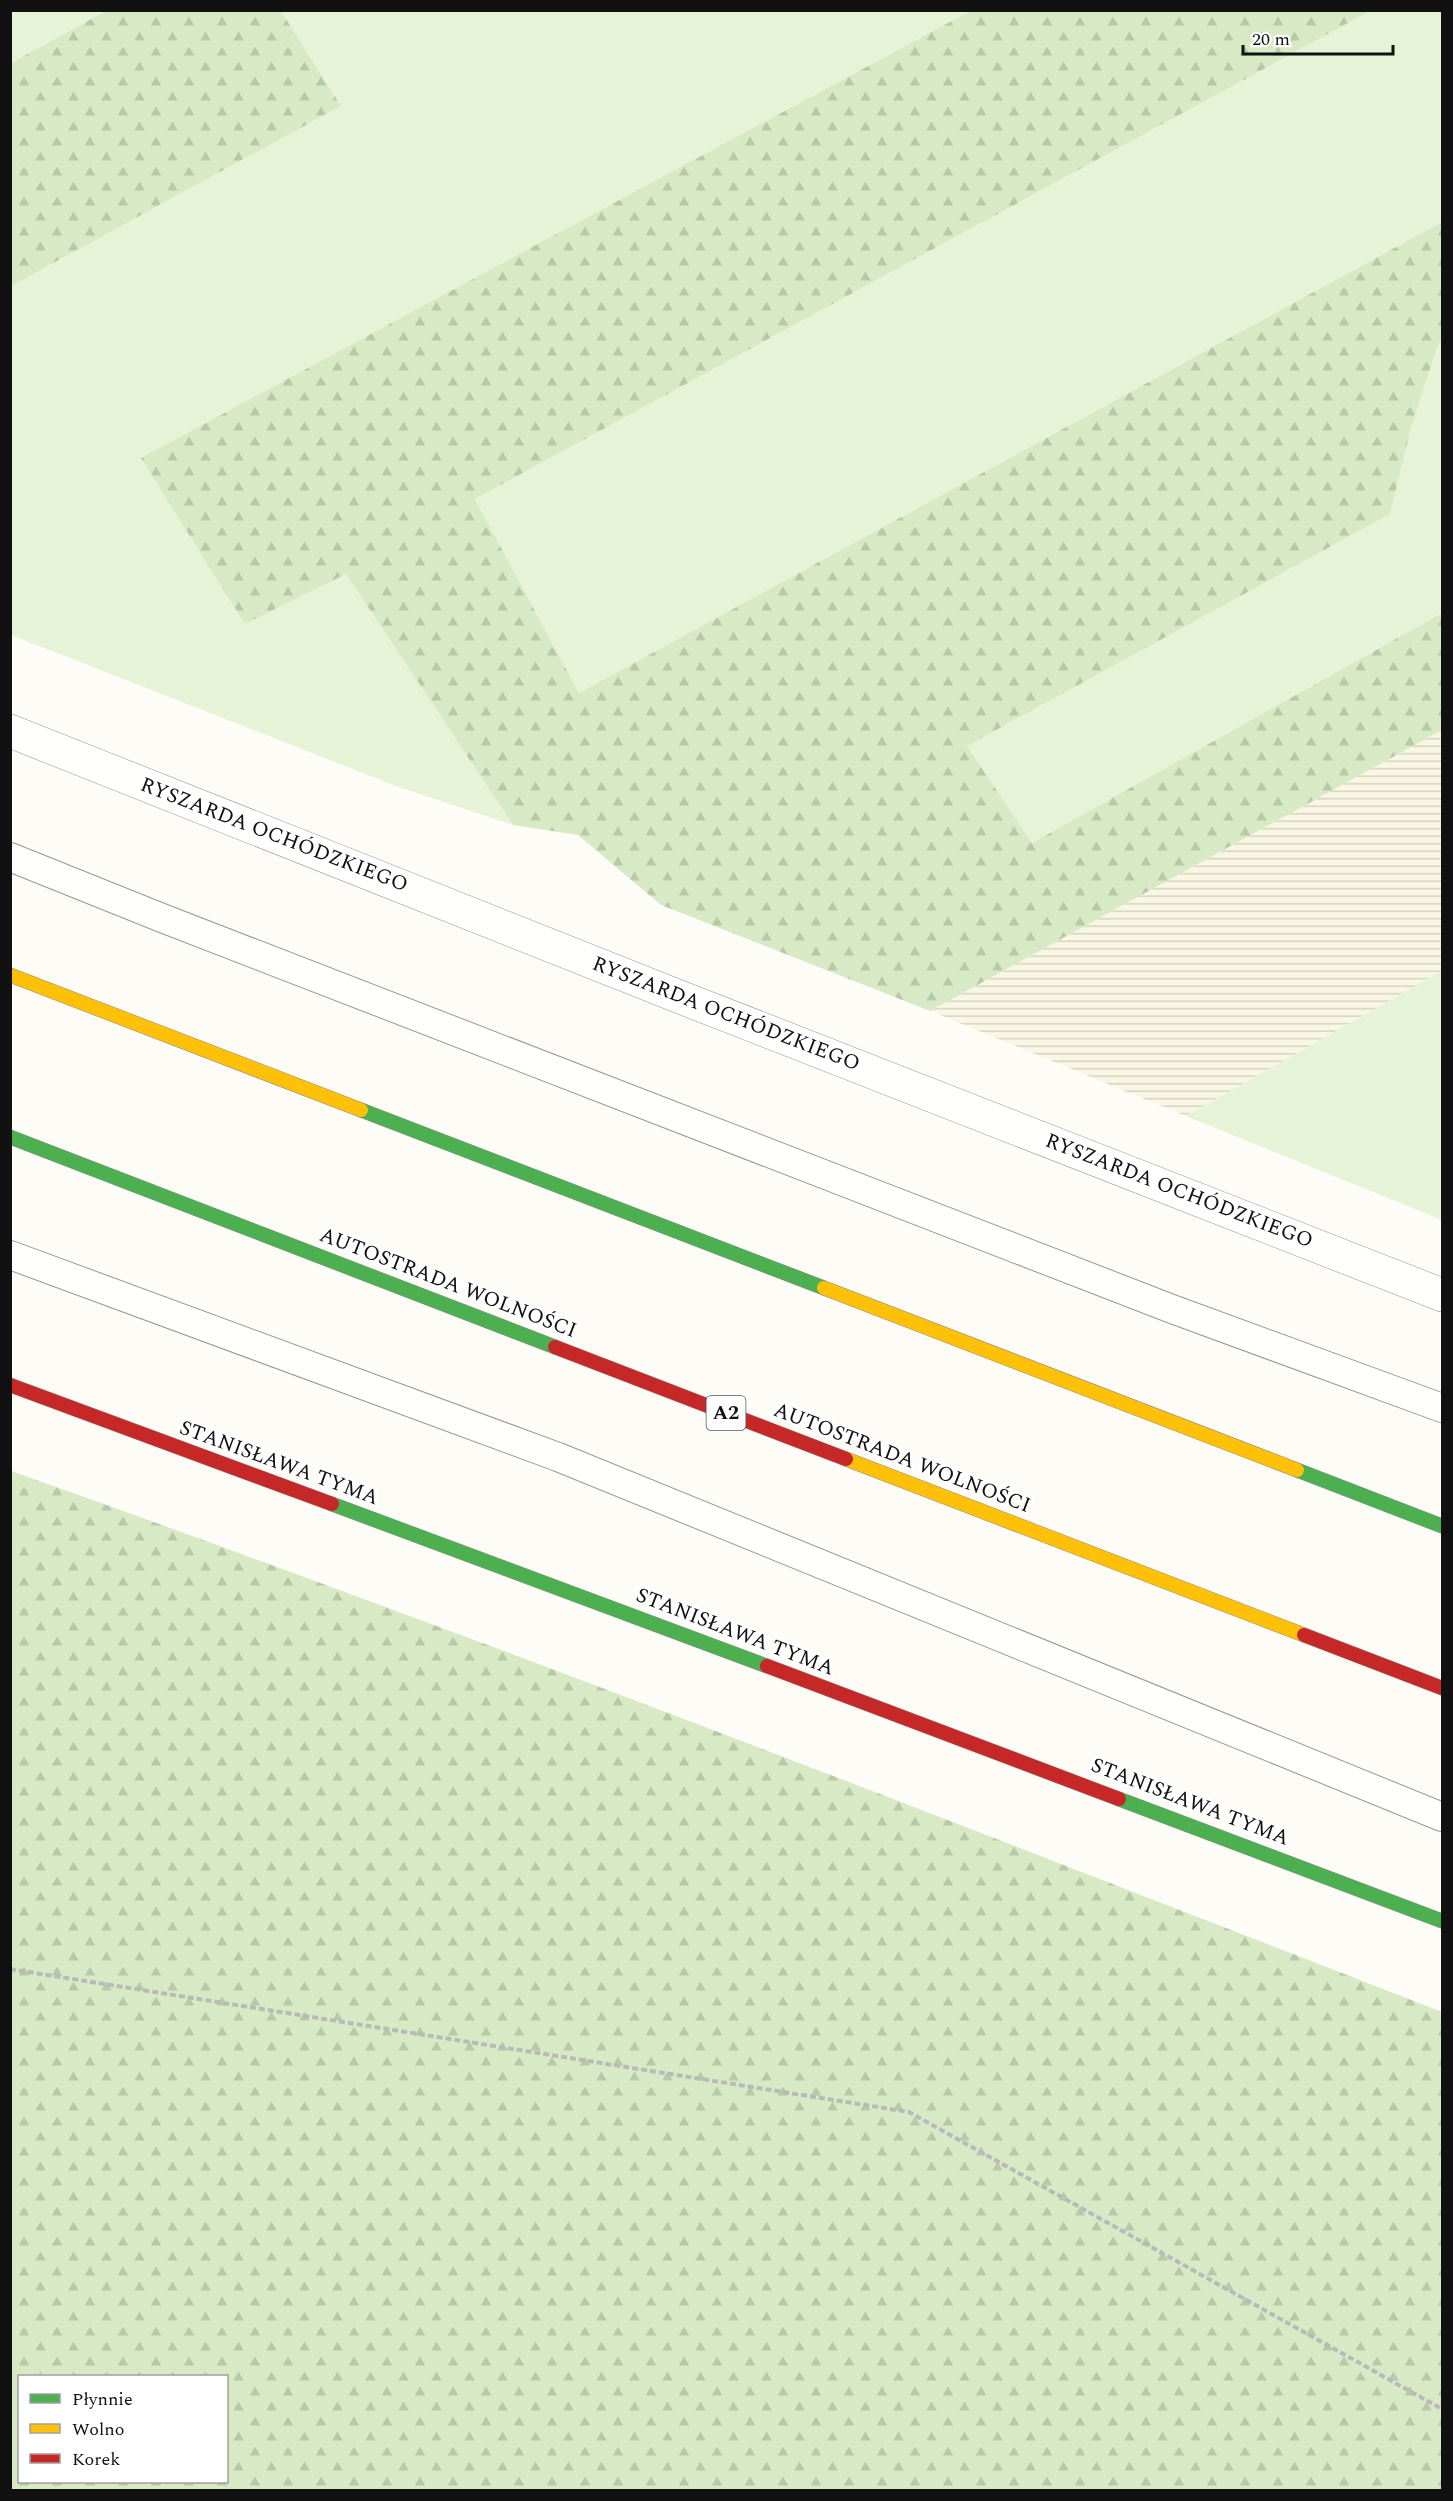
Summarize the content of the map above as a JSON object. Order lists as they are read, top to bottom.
{
  "streets": {
    "main road": ["AUTOSTRADA WOLNOŚCI", "A2", "STANISŁAWA TYMA"],
    "street": ["RYSZARDA OCHÓDZKIEGO"]
  },
  "legend": ["Płynnie", "Wolno", "Korek"],
  "scale_bar": "20 m"
}
